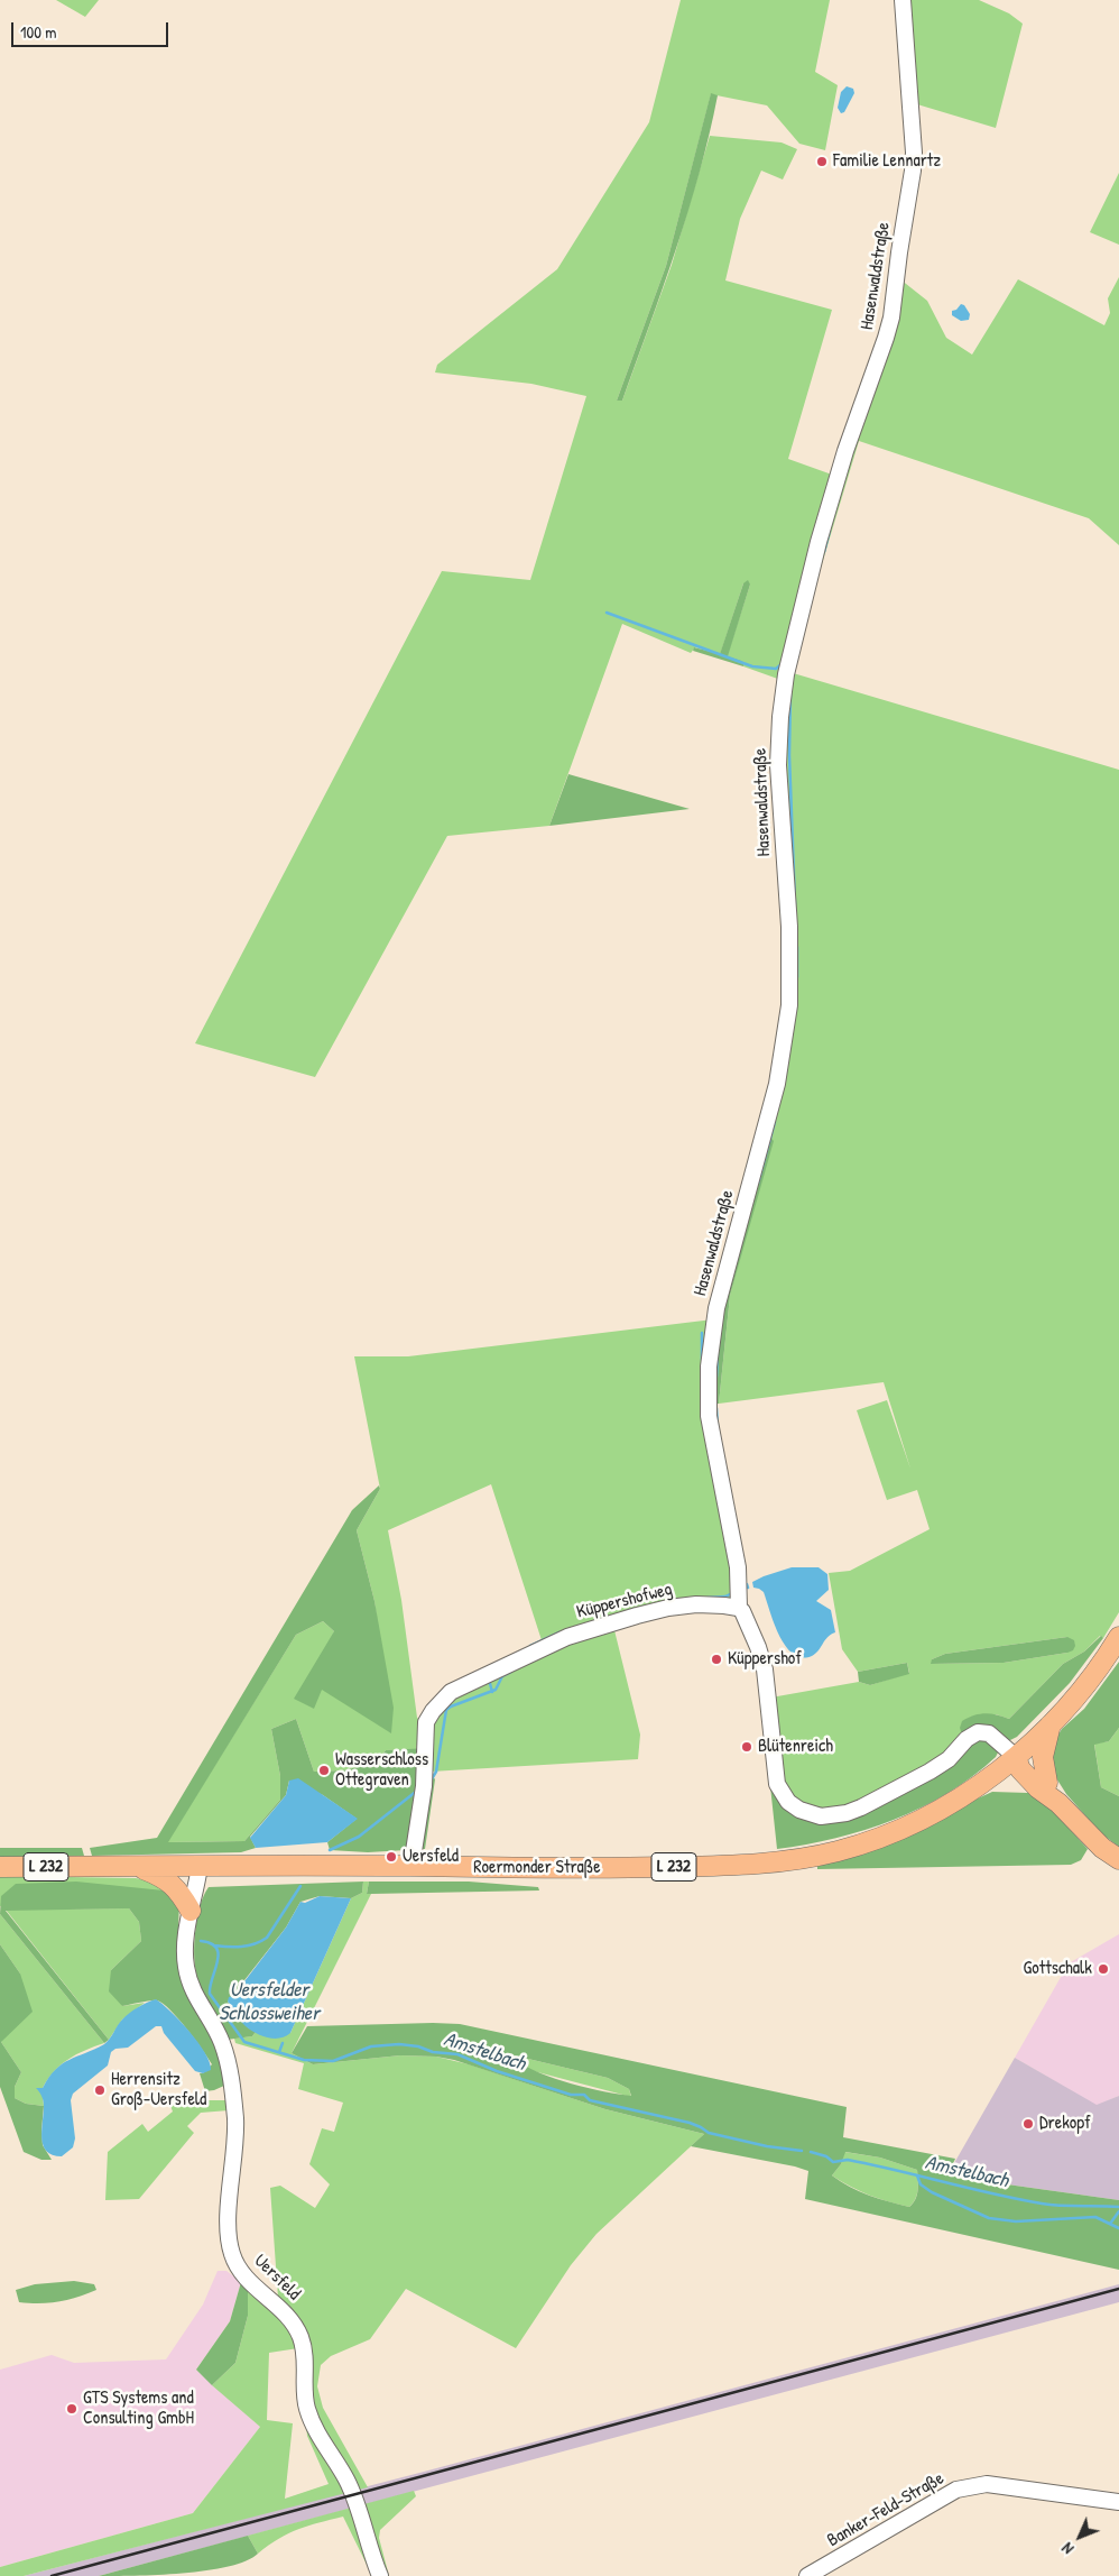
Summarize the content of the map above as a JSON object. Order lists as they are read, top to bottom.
{
  "streets": {
    "main road": ["L 232", "Roermonder Straße"],
    "street": [
      "Hasenwaldstraße",
      "Küppershofweg",
      "Uersfeld",
      "Banker-Feld-Straße"
    ]
  },
  "crossings": [
    ["Hasenwaldstraße", "Küppershofweg"],
    ["Küppershofweg", "Roermonder Straße"],
    ["L 232", "Roermonder Straße"],
    ["Roermonder Straße", "Uersfeld"]
  ],
  "water": ["Uersfelder Schlossweiher", "Amstelbach"],
  "places": [
    "Familie Lennartz",
    "Küppershof",
    "Blütenreich",
    "Wasserschloss Ottegraven",
    "Uersfeld",
    "Gottschalk",
    "Herrensitz Groß-Uersfeld",
    "Drekopf",
    "GTS Systems and Consulting GmbH"
  ],
  "scale_bar": "100 m",
  "north": "bottom left"
}
